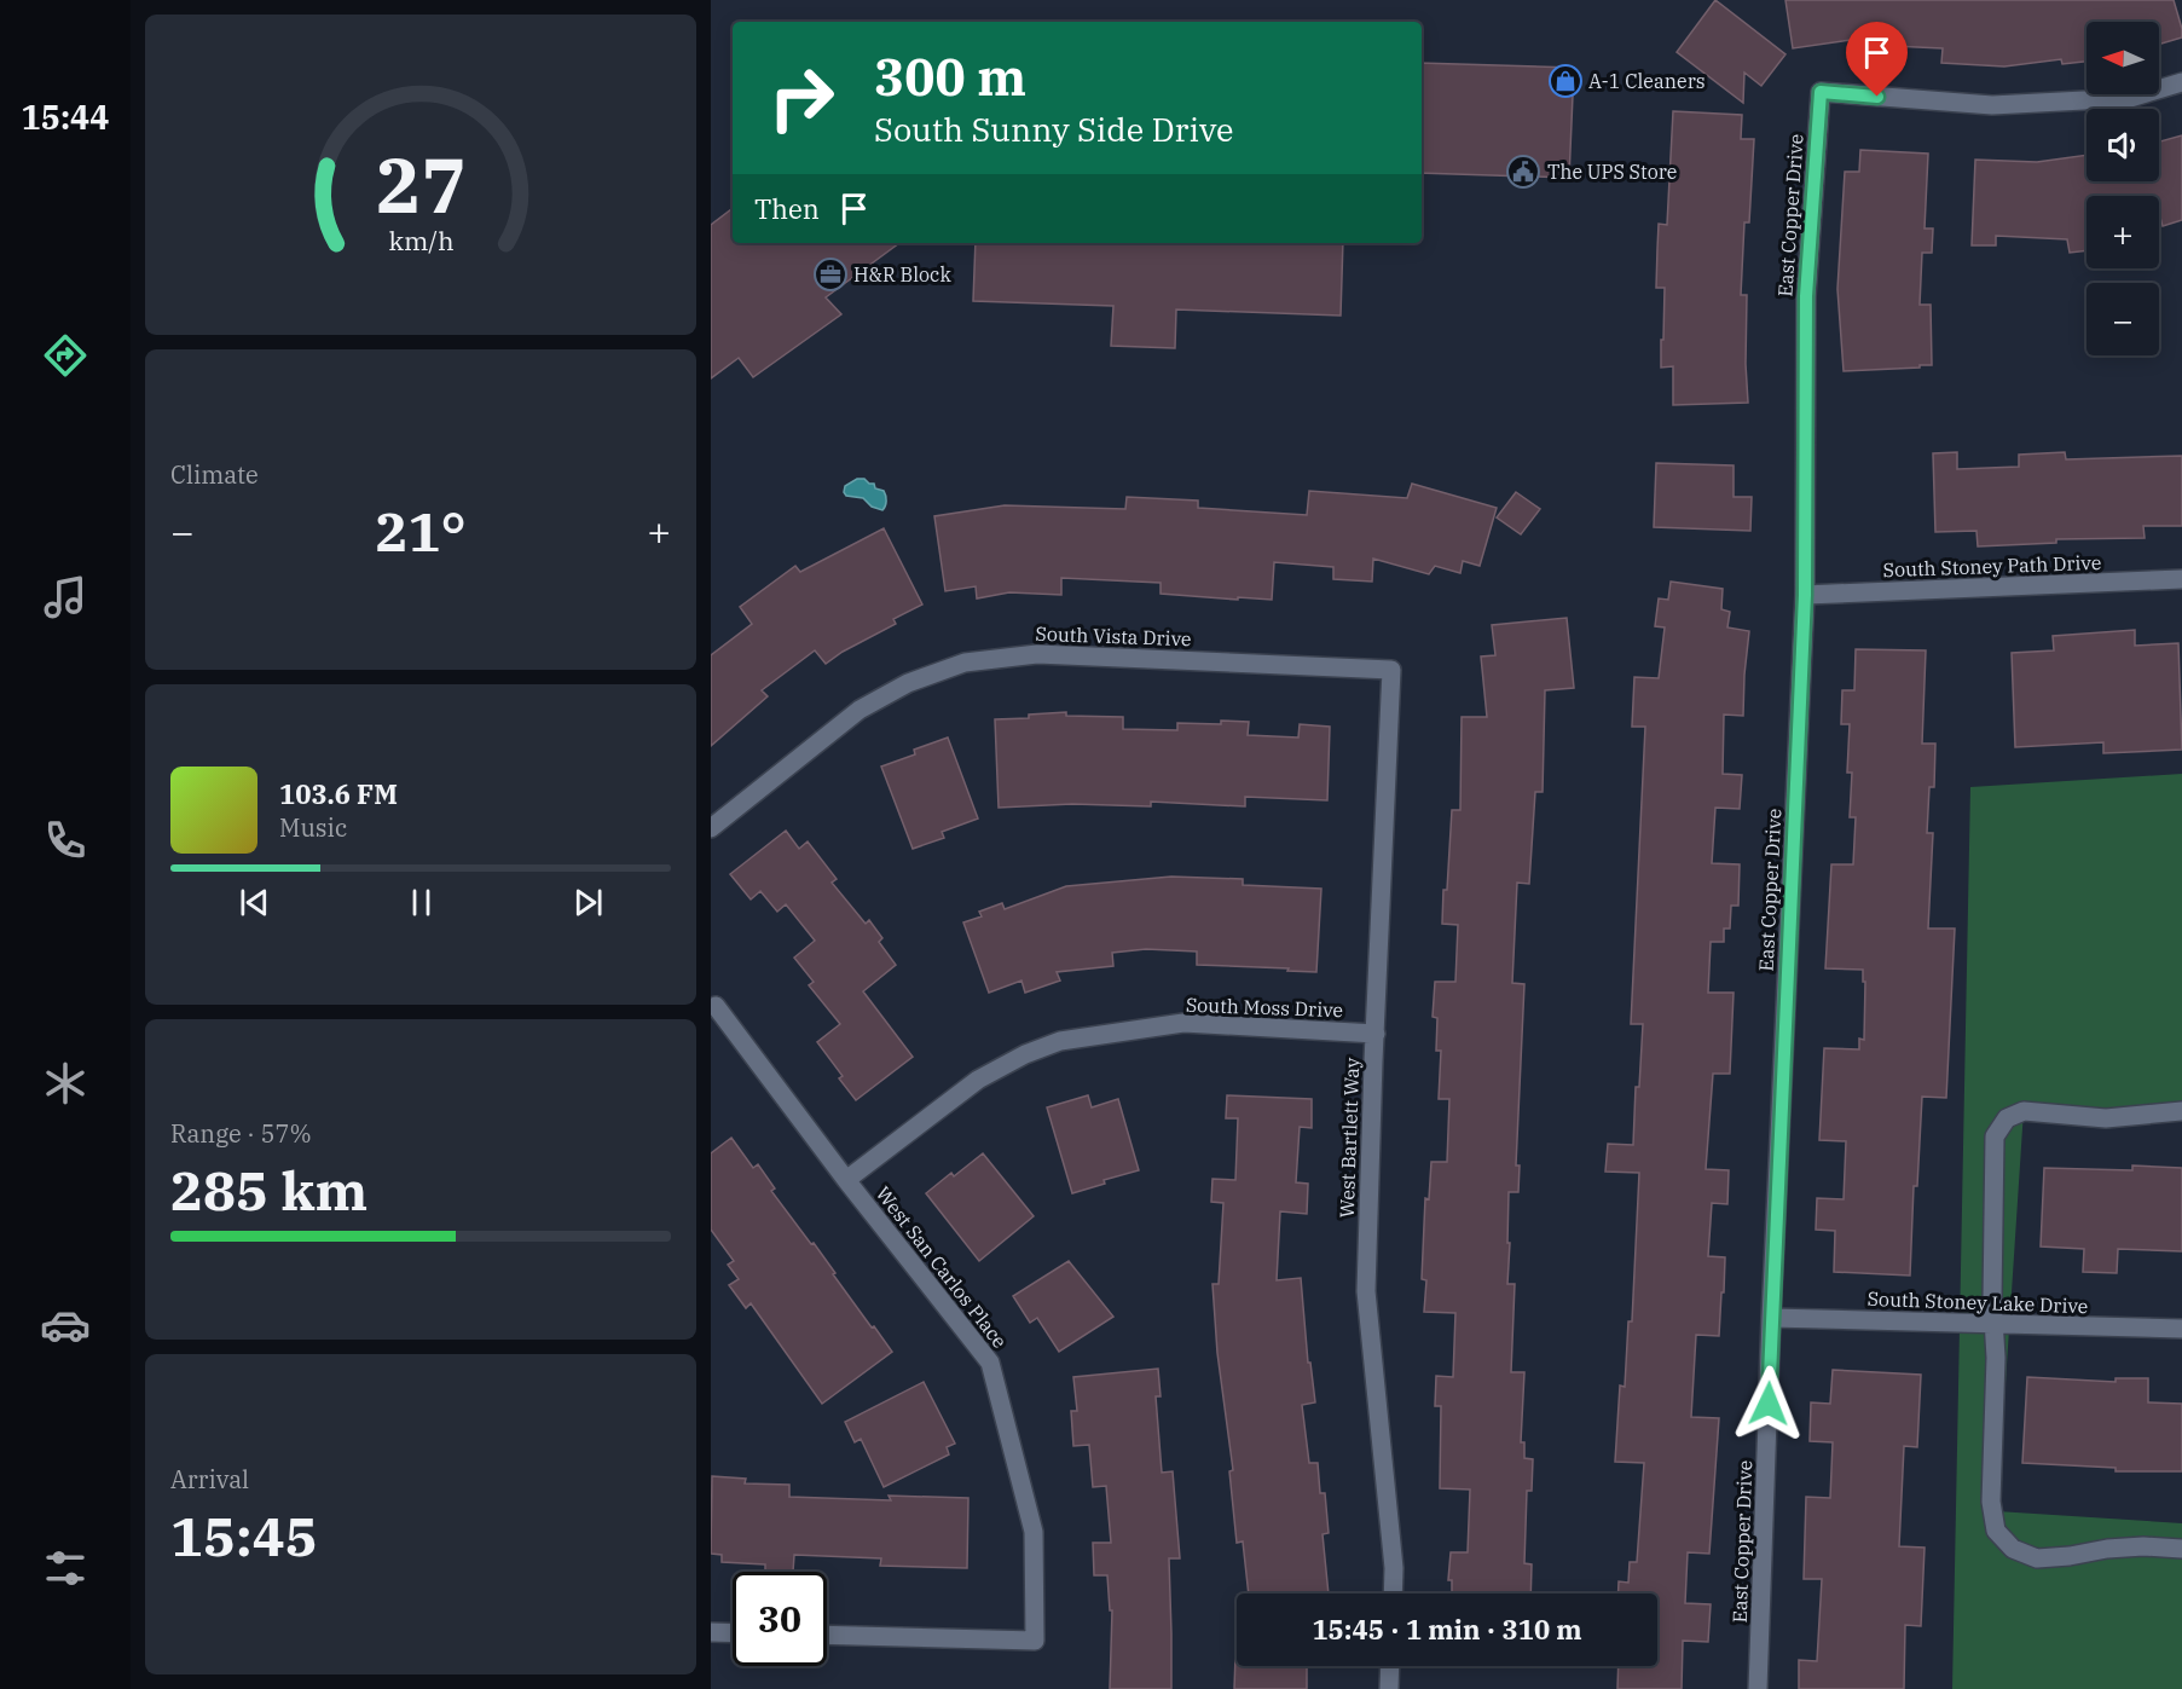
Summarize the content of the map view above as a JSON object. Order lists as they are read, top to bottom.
{
  "streets": {
    "street": [
      "East Copper Drive",
      "South Stoney Path Drive",
      "South Vista Drive",
      "South Moss Drive",
      "West Bartlett Way",
      "West San Carlos Place",
      "South Stoney Lake Drive"
    ]
  },
  "crossings": [
    ["East Copper Drive", "South Stoney Path Drive"],
    ["East Copper Drive", "South Stoney Lake Drive"],
    ["South Vista Drive", "West Bartlett Way"],
    ["South Moss Drive", "West Bartlett Way"],
    ["South Moss Drive", "West San Carlos Place"]
  ],
  "places": {
    "shop": ["A-1 Cleaners"],
    "public building": ["The UPS Store"],
    "office": ["H&R Block"]
  },
  "north": "left",
  "page": {
    "tabs": "15:44",
    "map_buttons": ["+", "−"],
    "turn": ["300 m", "South Sunny Side Drive"],
    "then": "Then",
    "tile": [
      "Climate",
      ["Range · 57%", "285 km"],
      ["Arrival", "15:45"]
    ],
    "heat": ["−", "21°", "+"],
    "song": ["103.6 FM", "Music"],
    "limit": "30",
    "trip": "15:45 · 1 min · 310 m",
    "gauge": ["27", "km/h"]
  }
}
